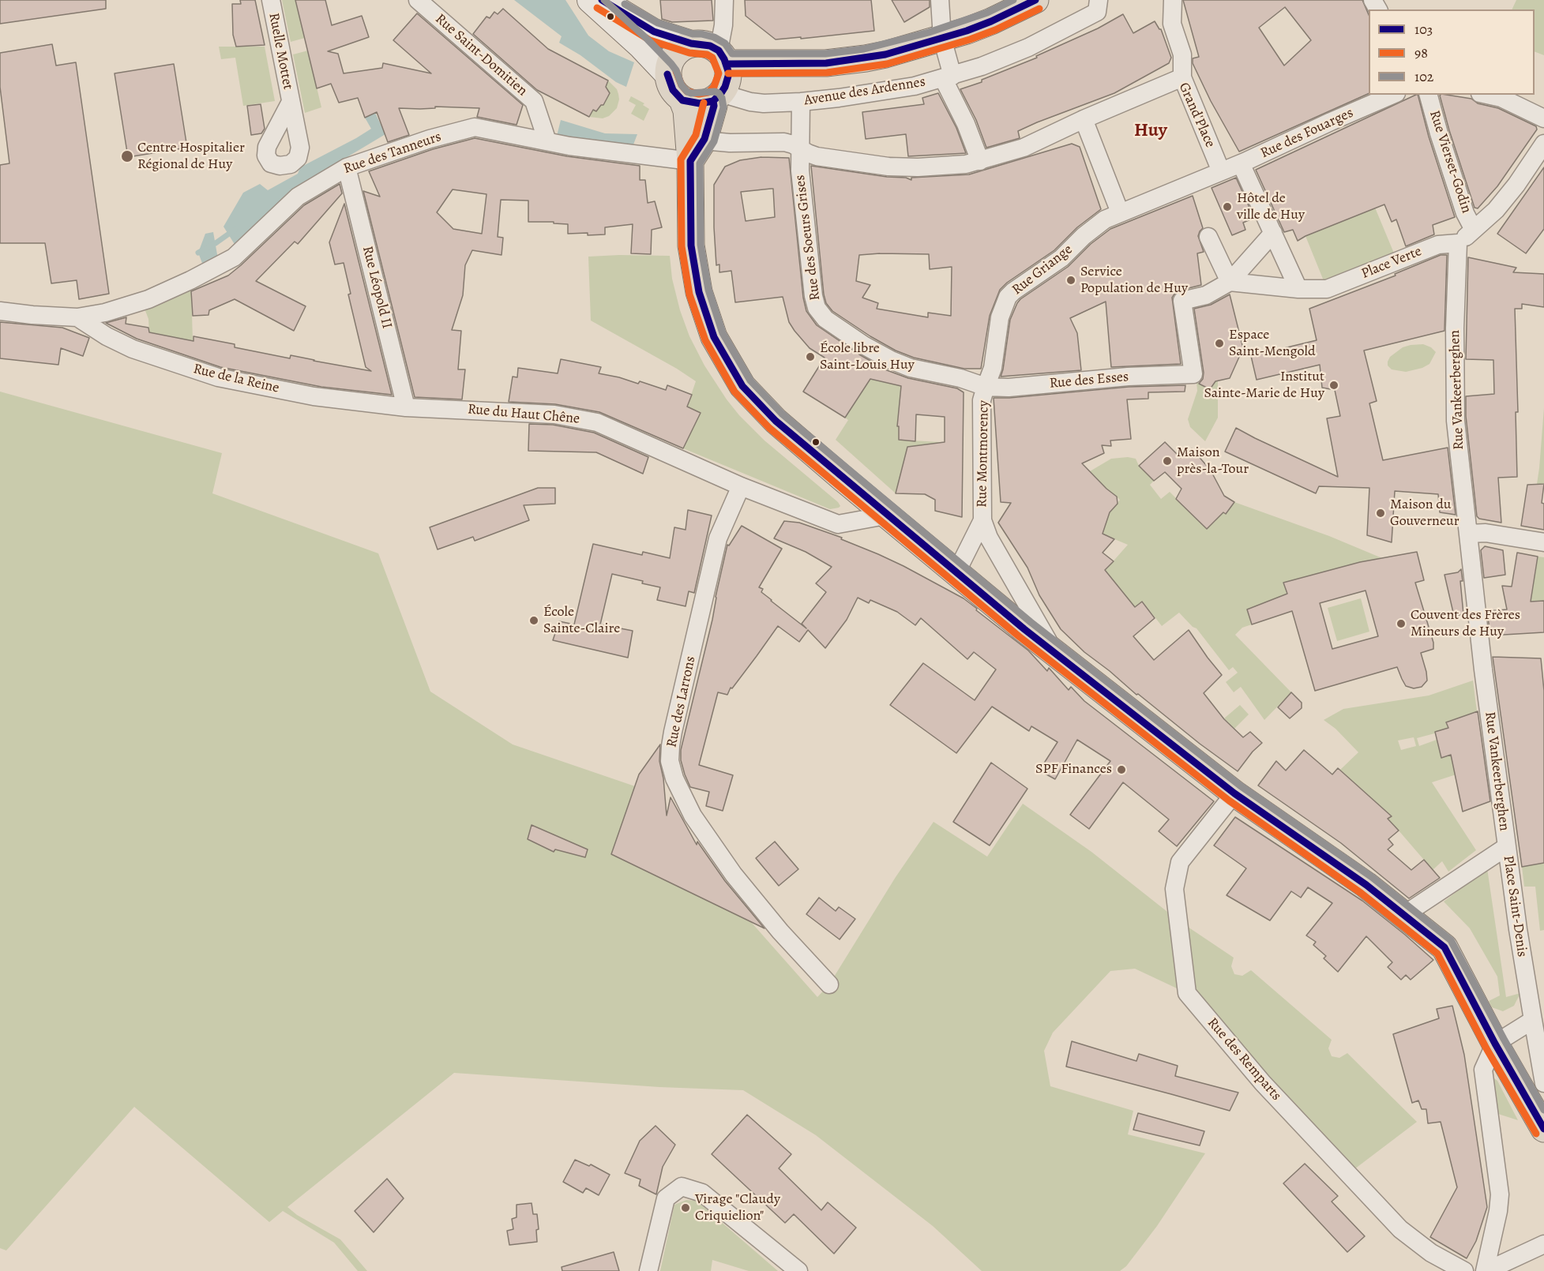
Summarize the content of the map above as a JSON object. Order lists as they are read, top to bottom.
{
  "streets": {
    "street": [
      "Ruelle Mottet",
      "Rue Saint-Domitien",
      "Avenue des Ardennes",
      "Grand'Place",
      "Rue des Fouarges",
      "Rue des Tanneurs",
      "Rue Vierset-Godin",
      "Rue des Soeurs Grises",
      "Place Verte",
      "Rue Griange",
      "Rue Léopold II",
      "Rue de la Reine",
      "Rue des Esses",
      "Rue Vankeerberghen",
      "Rue du Haut Chêne",
      "Rue Montmorency",
      "Rue des Larrons",
      "Place Saint-Denis",
      "Rue des Remparts"
    ]
  },
  "crossings": [
    ["Rue Saint-Domitien", "Rue des Tanneurs"],
    ["Avenue des Ardennes", "Rue des Soeurs Grises"],
    ["Grand'Place", "Rue des Soeurs Grises"],
    ["Rue des Tanneurs", "Rue Léopold II"],
    ["Rue des Tanneurs", "Rue de la Reine"],
    ["Rue des Soeurs Grises", "Rue Griange"],
    ["Rue des Soeurs Grises", "Rue des Esses"],
    ["Rue des Soeurs Grises", "Rue Montmorency"],
    ["Place Verte", "Rue Vankeerberghen"],
    ["Rue Griange", "Rue des Esses"],
    ["Rue Griange", "Rue Montmorency"],
    ["Rue Léopold II", "Rue de la Reine"],
    ["Rue Léopold II", "Rue du Haut Chêne"],
    ["Rue de la Reine", "Rue du Haut Chêne"],
    ["Rue des Esses", "Rue Montmorency"],
    ["Rue Vankeerberghen", "Place Saint-Denis"],
    ["Rue du Haut Chêne", "Rue des Larrons"]
  ],
  "districts": ["Huy"],
  "places": [
    "Centre Hospitalier Régional de Huy",
    "Hôtel de ville de Huy",
    "Service Population de Huy",
    "Espace Saint-Mengold",
    "École libre Saint-Louis Huy",
    "Institut Sainte-Marie de Huy",
    "Maison près-la-Tour",
    "Maison du Gouverneur",
    "École Sainte-Claire",
    "Couvent des Frères Mineurs de Huy",
    "SPF Finances",
    "Virage \"Claudy Criquielion\""
  ],
  "lines": ["transit line 103", "transit line 102", "transit line 98"],
  "legend": ["103", "98", "102"]
}
